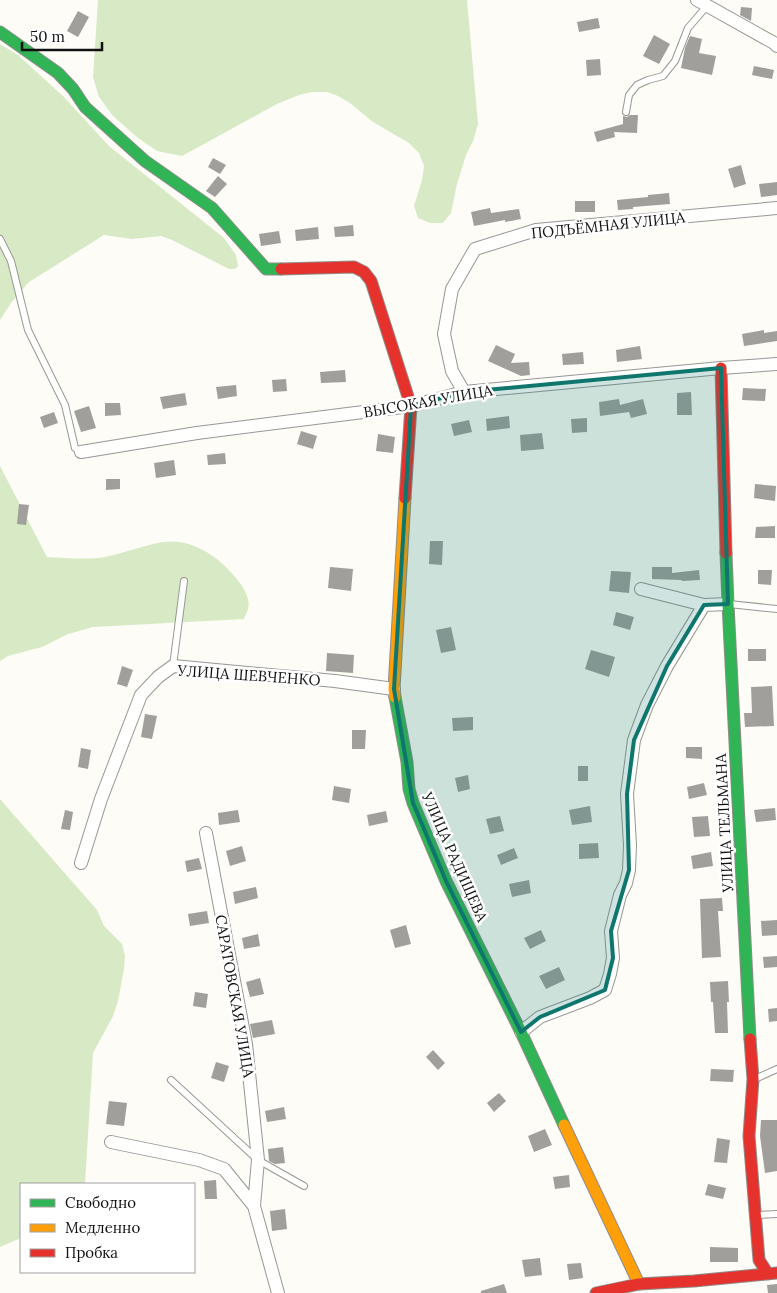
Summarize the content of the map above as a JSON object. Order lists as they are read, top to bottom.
{
  "streets": {
    "street": [
      "ПОДЪЁМНАЯ УЛИЦА",
      "ВЫСОКАЯ УЛИЦА",
      "УЛИЦА ШЕВЧЕНКО",
      "УЛИЦА ТЕЛЬМАНА",
      "УЛИЦА РАДИЩЕВА",
      "САРАТОВСКАЯ УЛИЦА"
    ]
  },
  "crossings": [
    ["ПОДЪЁМНАЯ УЛИЦА", "ВЫСОКАЯ УЛИЦА"],
    ["ВЫСОКАЯ УЛИЦА", "УЛИЦА ТЕЛЬМАНА"],
    ["ВЫСОКАЯ УЛИЦА", "УЛИЦА РАДИЩЕВА"],
    ["УЛИЦА ШЕВЧЕНКО", "УЛИЦА РАДИЩЕВА"]
  ],
  "legend": ["Свободно", "Медленно", "Пробка"],
  "scale_bar": "50 m"
}
